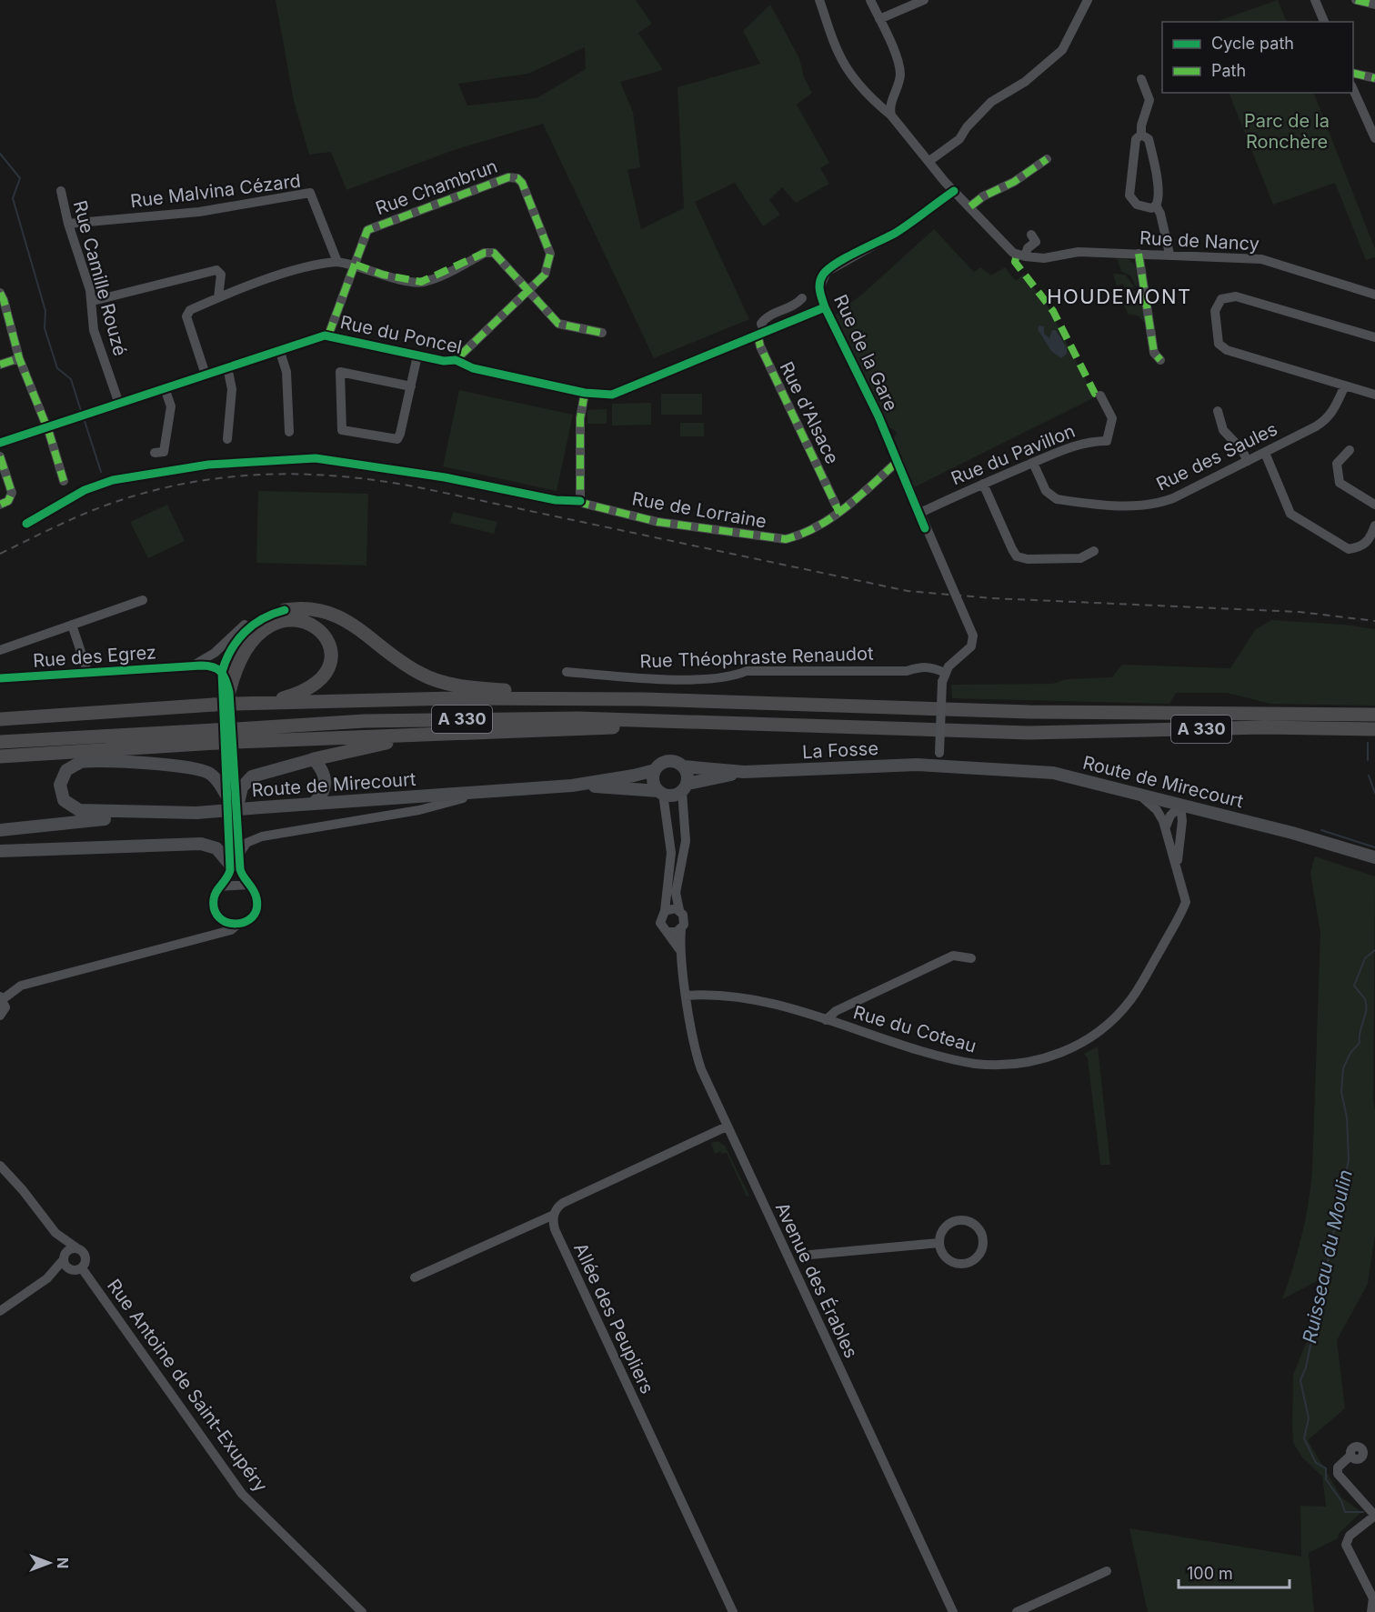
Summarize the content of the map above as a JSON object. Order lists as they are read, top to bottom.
{
  "streets": {
    "highway": ["A 330"],
    "main road": ["La Fosse", "Route de Mirecourt"],
    "street": [
      "Rue Chambrun",
      "Rue Malvina Cézard",
      "Rue de Nancy",
      "Rue Camille Rouzé",
      "Rue du Poncel",
      "Rue de la Gare",
      "Rue d'Alsace",
      "Rue du Pavillon",
      "Rue des Saules",
      "Rue de Lorraine",
      "Rue des Egrez",
      "Rue Théophraste Renaudot",
      "Rue du Coteau",
      "Avenue des Érables",
      "Allée des Peupliers",
      "Rue Antoine de Saint-Exupéry"
    ]
  },
  "crossings": [
    ["Rue Chambrun", "Rue du Poncel"],
    ["Rue Malvina Cézard", "Rue Camille Rouzé"],
    ["Rue Camille Rouzé", "Rue du Poncel"],
    ["Rue du Poncel", "Rue de la Gare"],
    ["Rue du Poncel", "Rue d'Alsace"],
    ["Rue du Poncel", "Rue de Lorraine"],
    ["Rue de la Gare", "Rue du Pavillon"],
    ["Rue de la Gare", "Rue de Lorraine"],
    ["Rue de la Gare", "Rue Théophraste Renaudot"],
    ["Rue du Pavillon", "Rue des Saules"],
    ["La Fosse", "Route de Mirecourt"],
    ["Route de Mirecourt", "Rue du Coteau"],
    ["Rue du Coteau", "Avenue des Érables"]
  ],
  "districts": ["HOUDEMONT"],
  "water": ["Ruisseau du Moulin"],
  "parks": ["Parc de la Ronchère"],
  "legend": ["Cycle path", "Path"],
  "scale_bar": "100 m",
  "north": "right"
}
